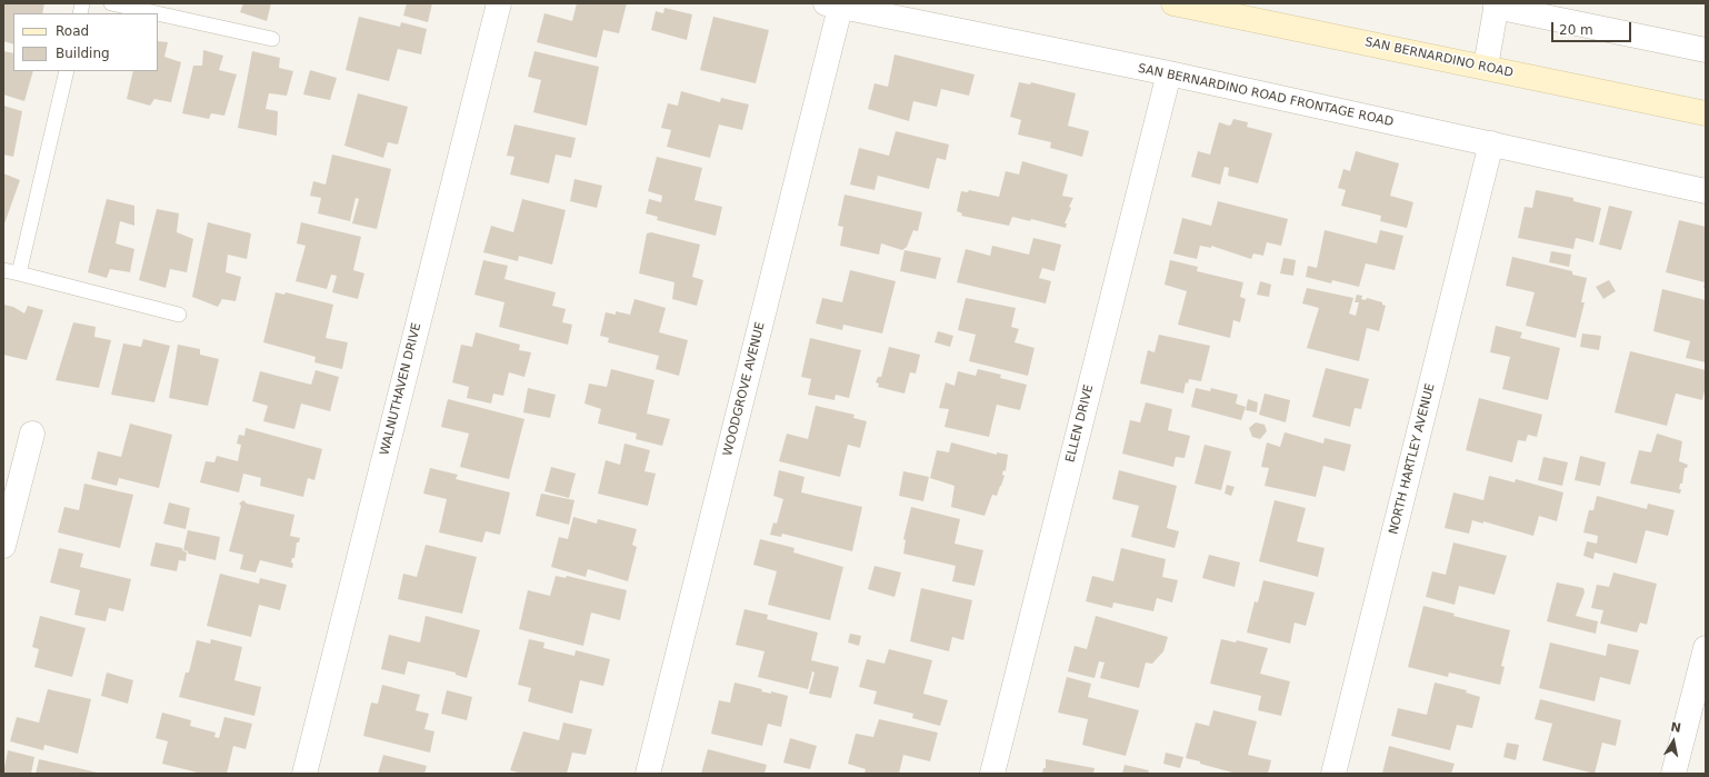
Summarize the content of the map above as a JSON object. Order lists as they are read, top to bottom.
{
  "streets": {
    "street": [
      "SAN BERNARDINO ROAD",
      "SAN BERNARDINO ROAD FRONTAGE ROAD",
      "WALNUTHAVEN DRIVE",
      "WOODGROVE AVENUE",
      "ELLEN DRIVE",
      "NORTH HARTLEY AVENUE"
    ]
  },
  "crossings": [
    ["SAN BERNARDINO ROAD FRONTAGE ROAD", "WOODGROVE AVENUE"],
    ["SAN BERNARDINO ROAD FRONTAGE ROAD", "ELLEN DRIVE"],
    ["SAN BERNARDINO ROAD FRONTAGE ROAD", "NORTH HARTLEY AVENUE"]
  ],
  "legend": ["Road", "Building"],
  "scale_bar": "20 m",
  "north": "top"
}
